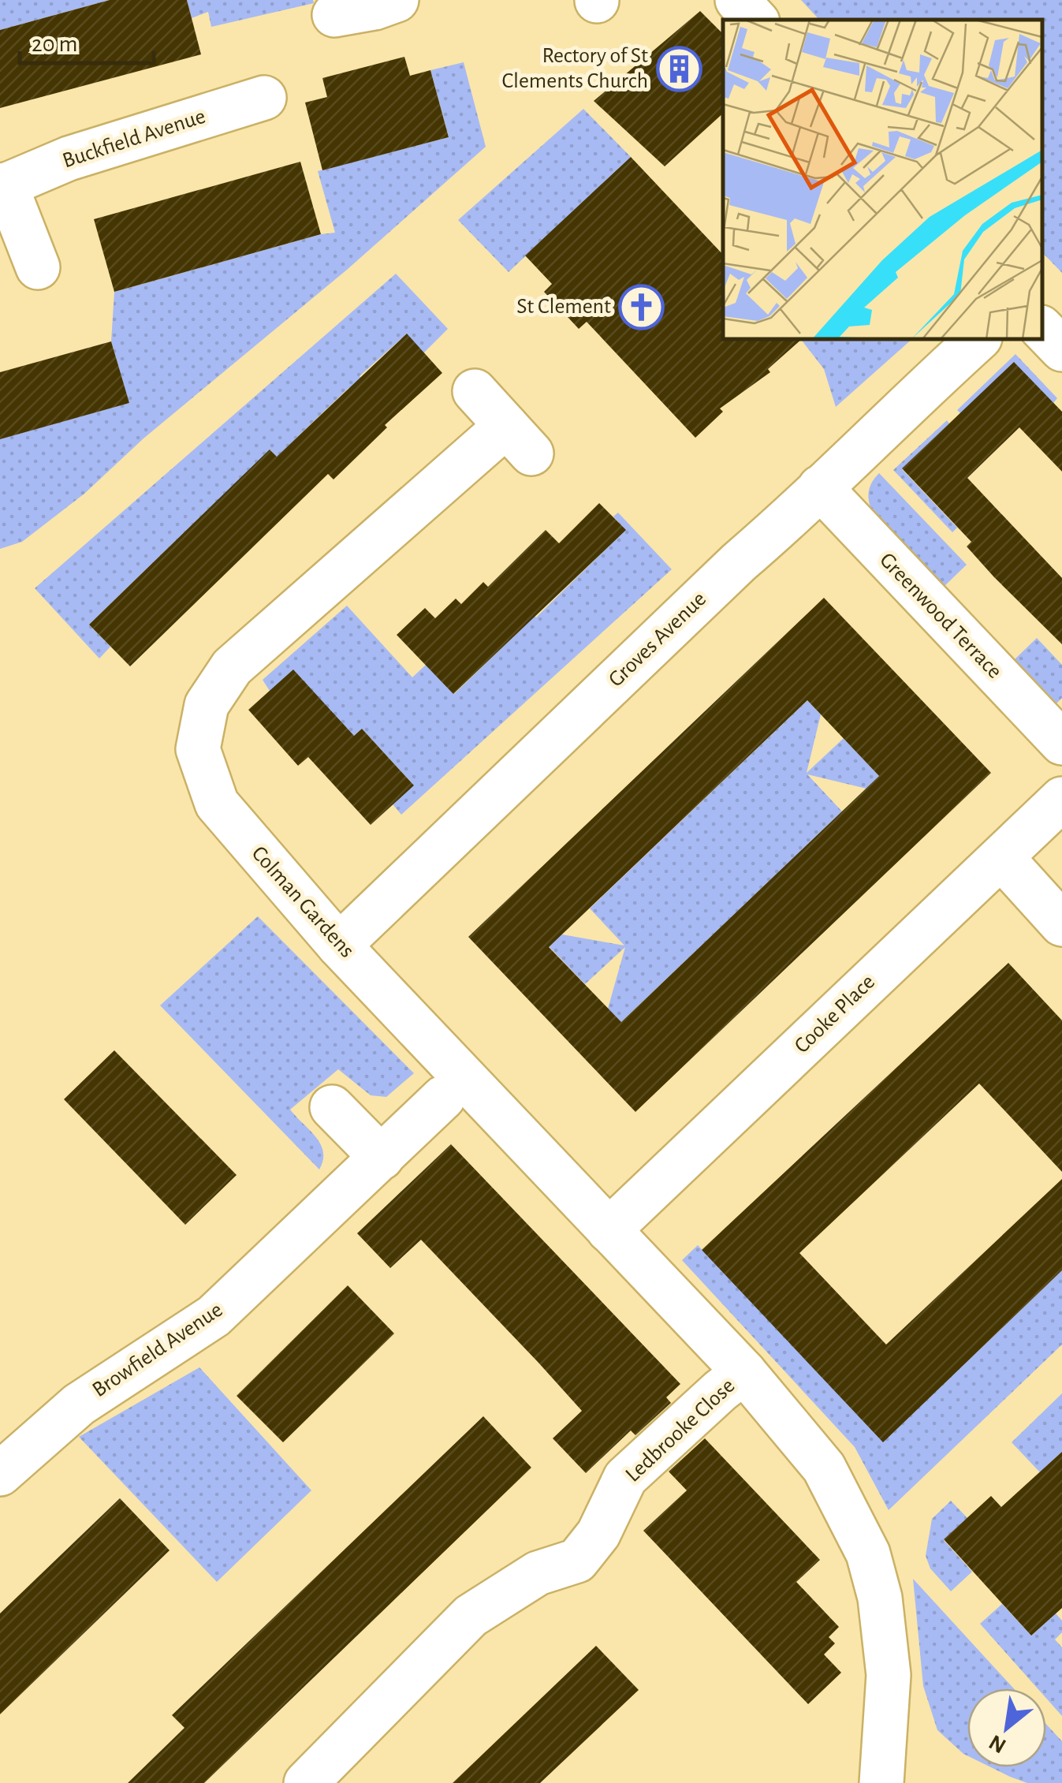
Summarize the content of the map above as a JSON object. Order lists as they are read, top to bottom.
{
  "streets": {
    "street": [
      "Buckfield Avenue",
      "Greenwood Terrace",
      "Groves Avenue",
      "Colman Gardens",
      "Cooke Place",
      "Browfield Avenue",
      "Ledbrooke Close"
    ]
  },
  "crossings": [
    ["Greenwood Terrace", "Groves Avenue"],
    ["Groves Avenue", "Colman Gardens"],
    ["Colman Gardens", "Cooke Place"],
    ["Colman Gardens", "Ledbrooke Close"]
  ],
  "places": {
    "building": ["Rectory of St Clements Church"],
    "church": ["St Clement"]
  },
  "scale_bar": "20 m",
  "north": "bottom left"
}
